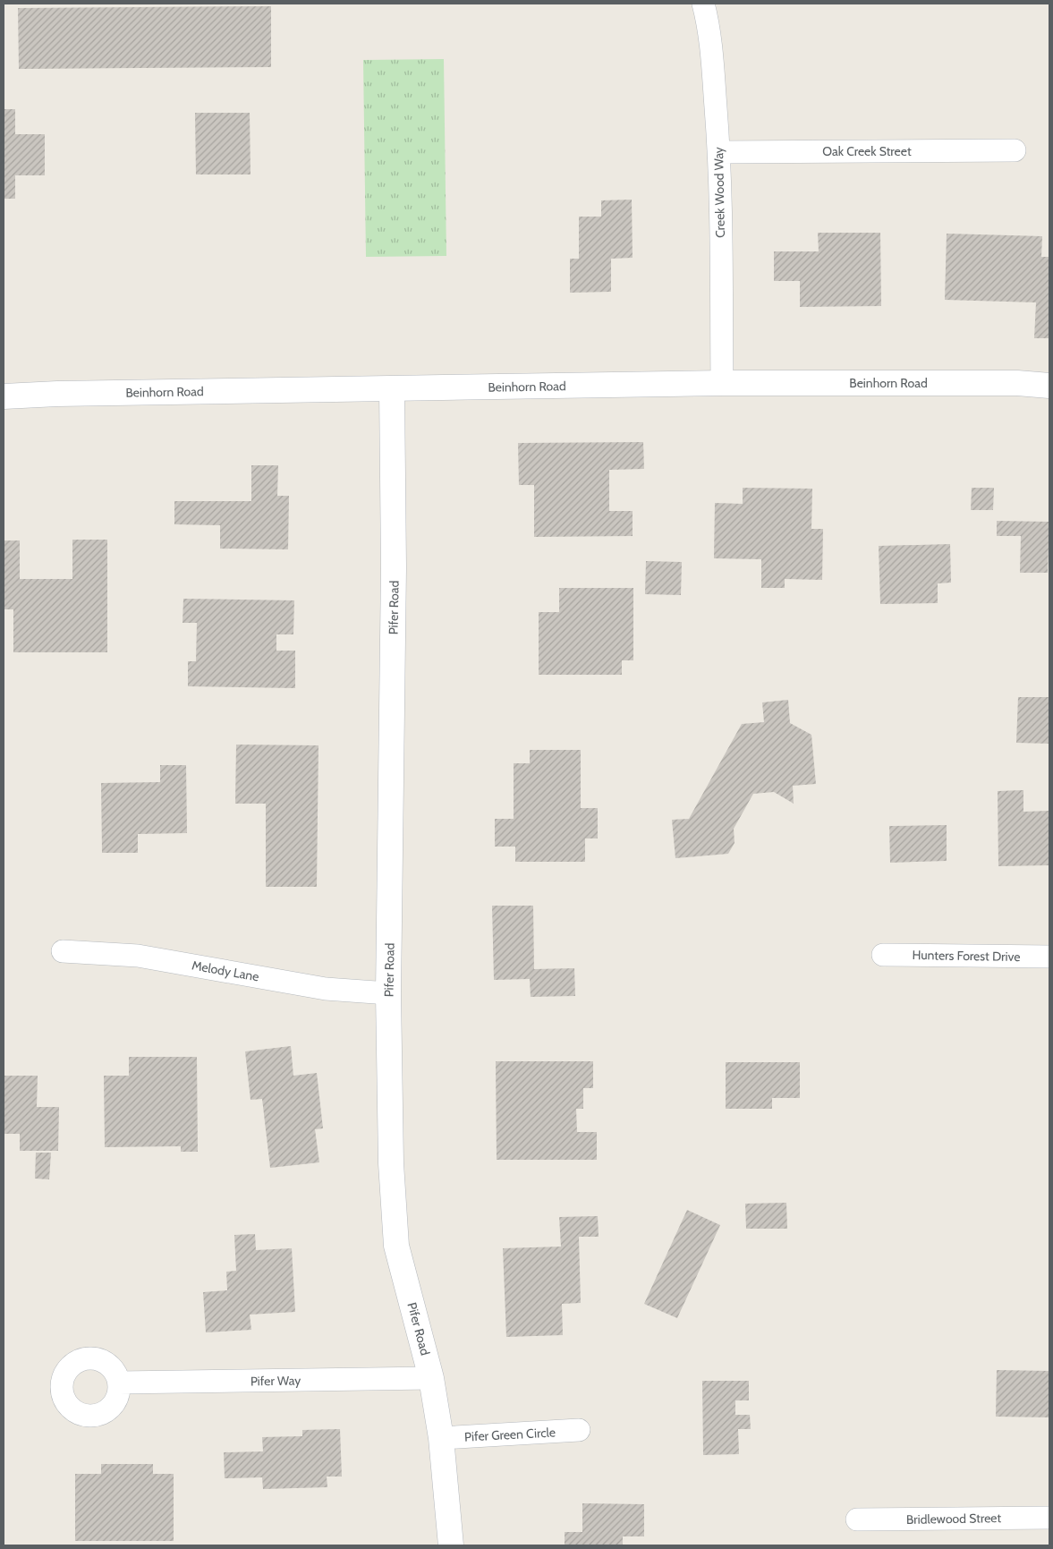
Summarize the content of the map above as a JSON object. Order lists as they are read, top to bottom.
{
  "streets": {
    "street": [
      "Oak Creek Street",
      "Creek Wood Way",
      "Beinhorn Road",
      "Pifer Road",
      "Hunters Forest Drive",
      "Melody Lane",
      "Pifer Way",
      "Pifer Green Circle",
      "Bridlewood Street"
    ]
  },
  "crossings": [
    ["Oak Creek Street", "Creek Wood Way"],
    ["Creek Wood Way", "Beinhorn Road"],
    ["Beinhorn Road", "Pifer Road"],
    ["Pifer Road", "Melody Lane"],
    ["Pifer Road", "Pifer Way"],
    ["Pifer Road", "Pifer Green Circle"]
  ]
}
